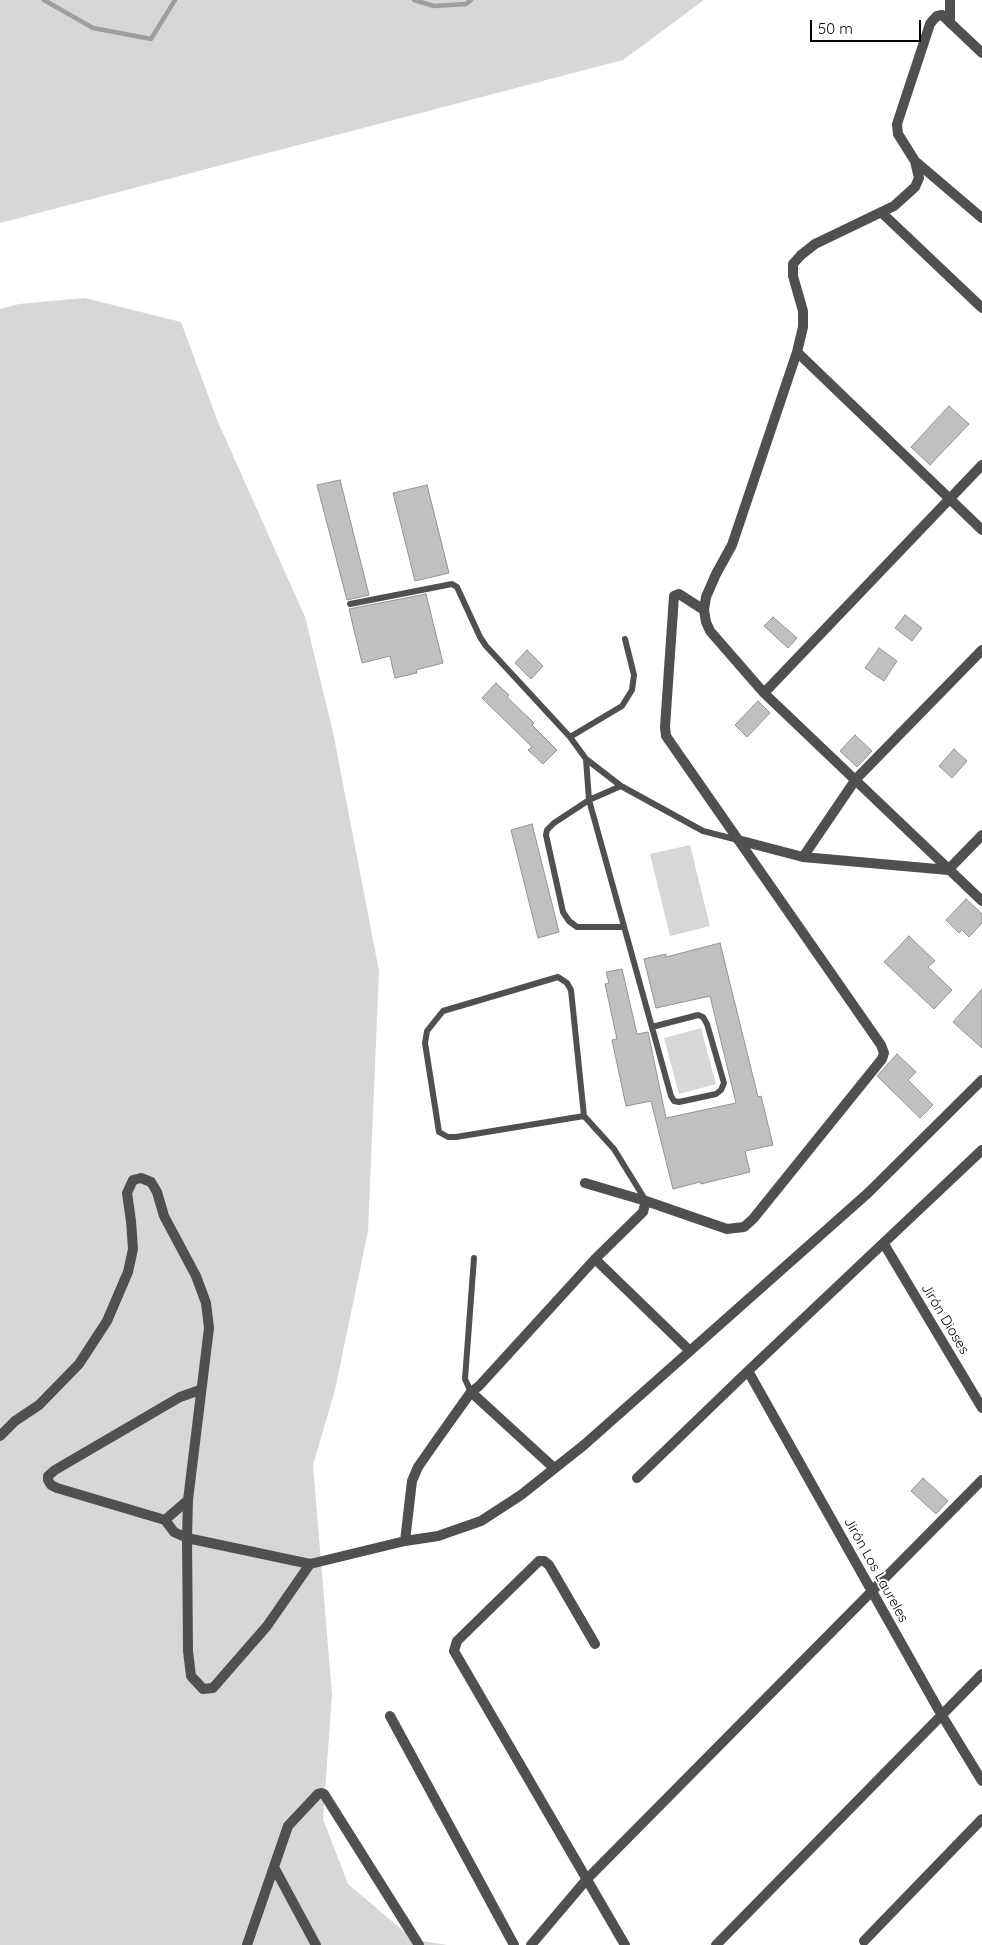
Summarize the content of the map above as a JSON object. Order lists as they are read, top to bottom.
{
  "streets": {
    "street": ["Jirón Dioses", "Jirón Los Laureles"]
  },
  "scale_bar": "50 m"
}
